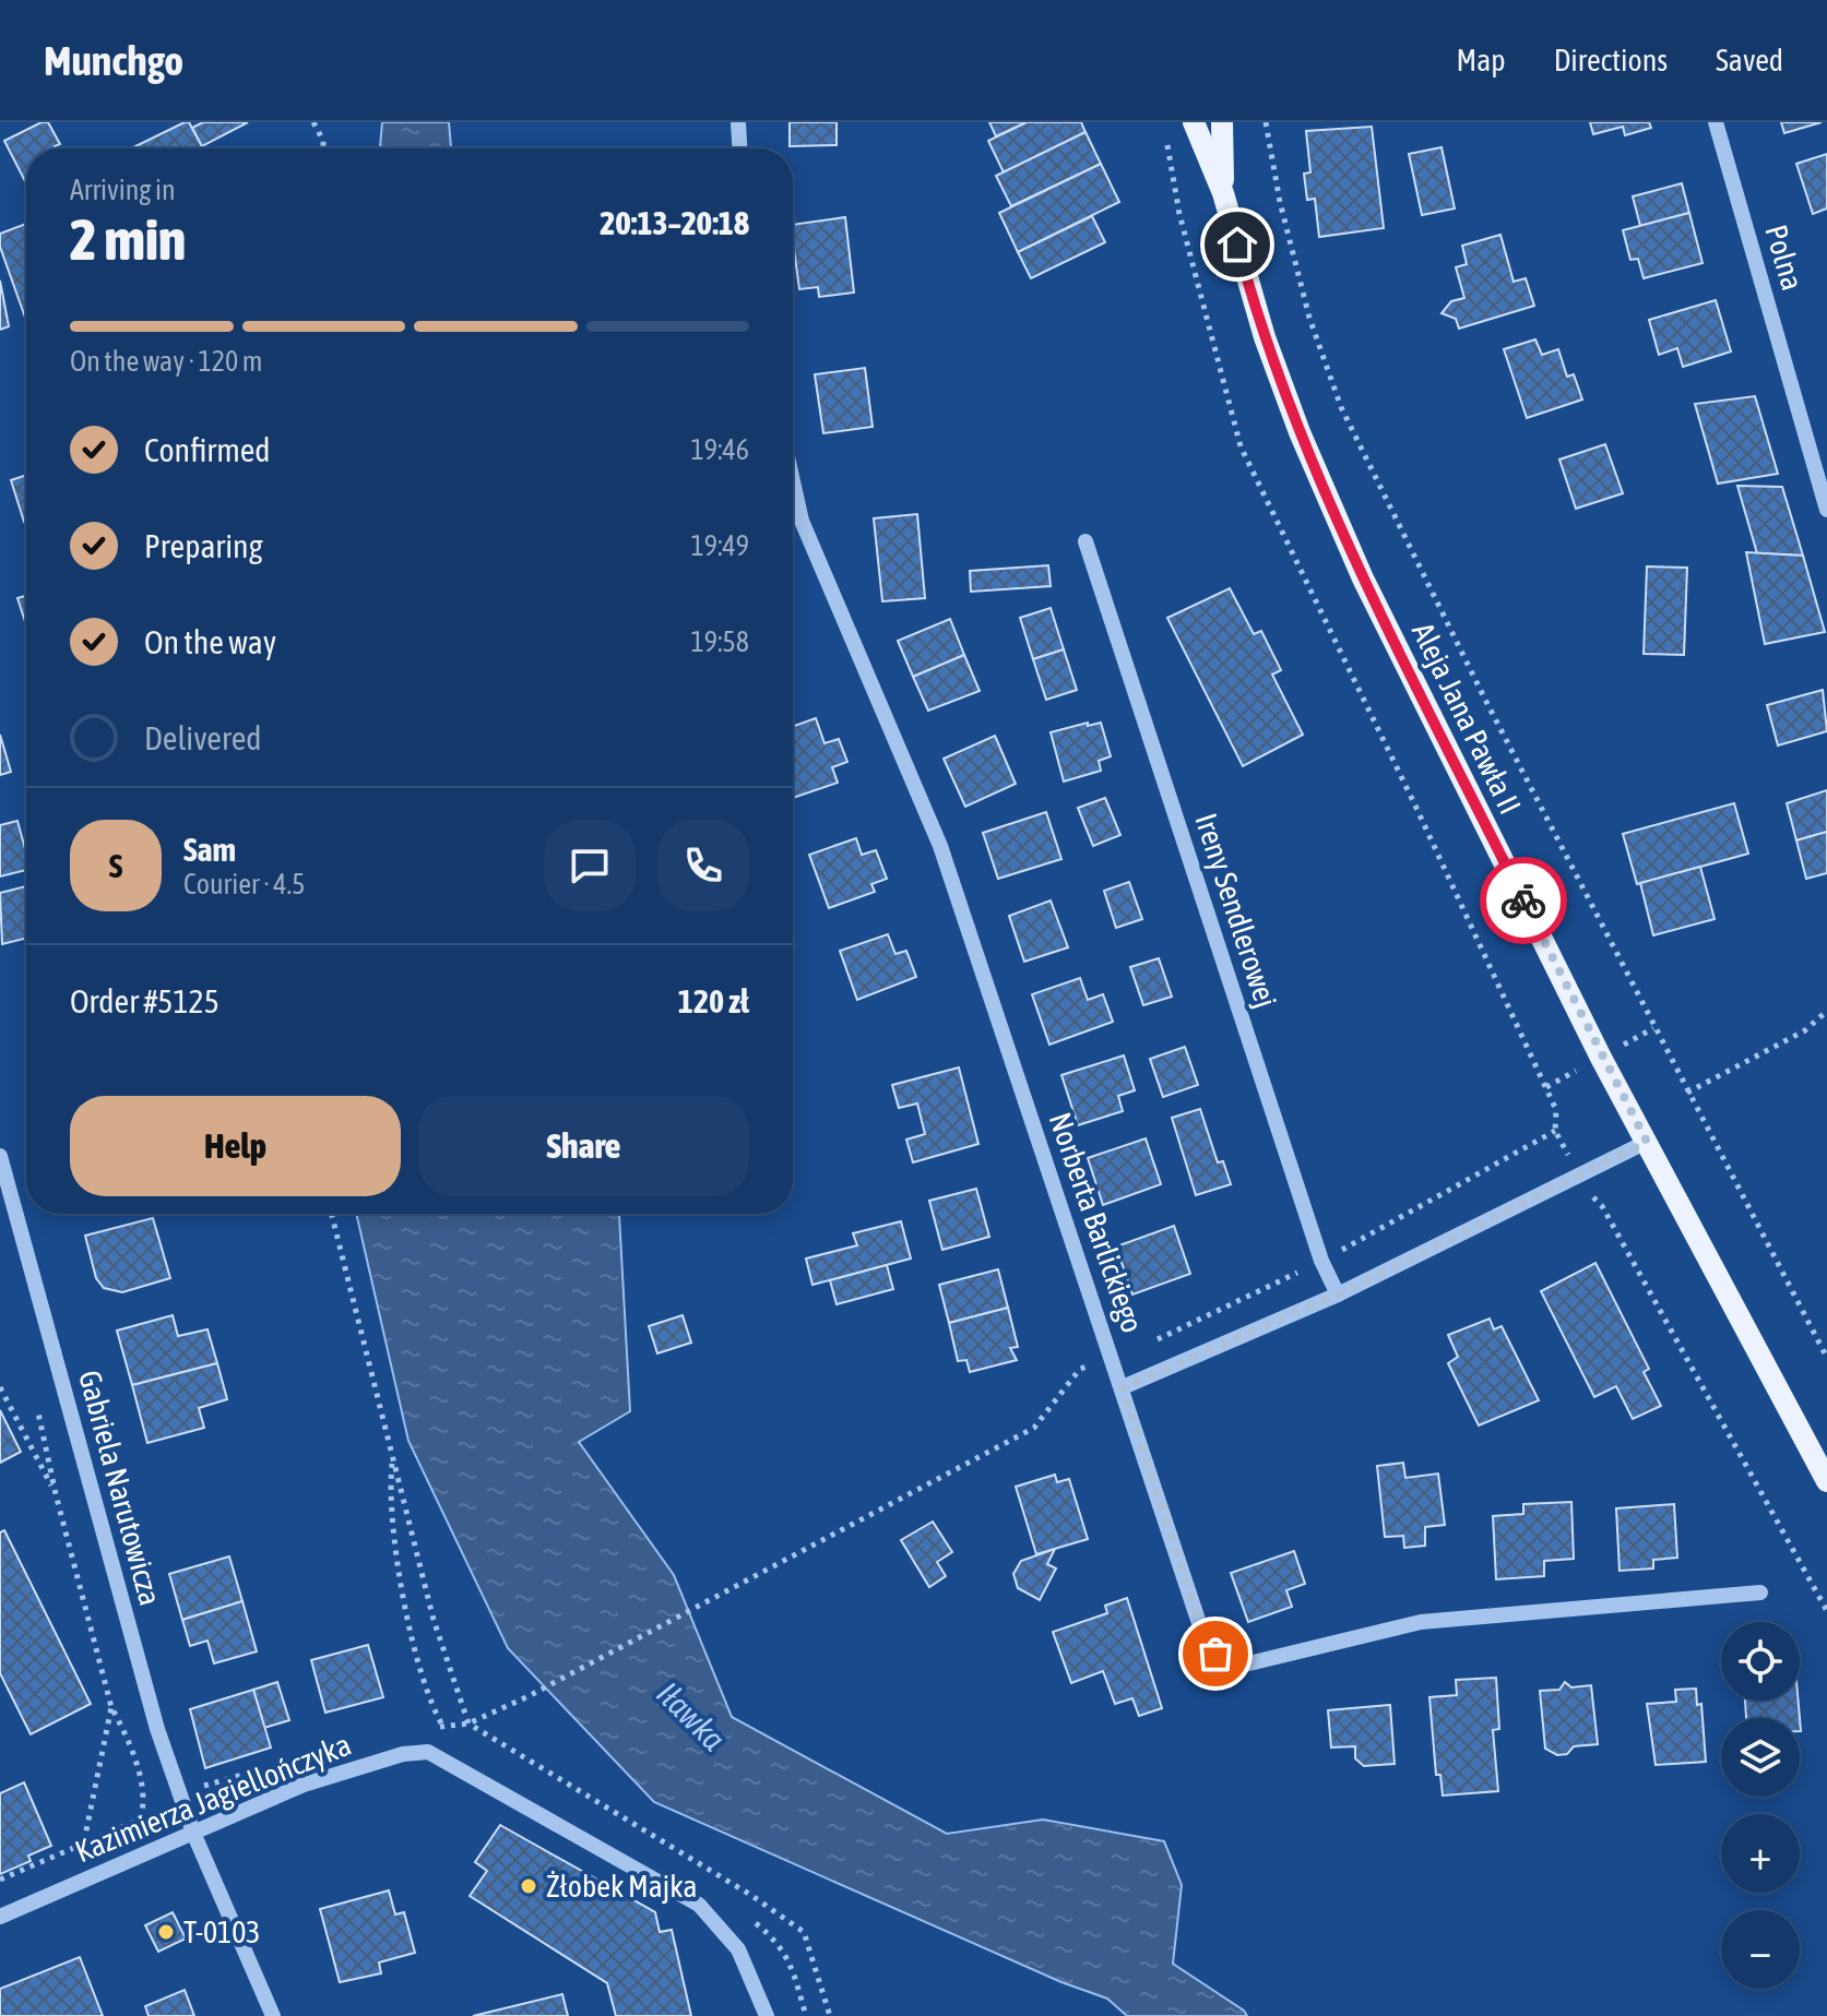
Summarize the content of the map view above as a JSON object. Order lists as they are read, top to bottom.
{
  "streets": {
    "main road": ["Aleja Jana Pawła II"],
    "street": [
      "Polna",
      "Ireny Sendlerowej",
      "Norberta Barlickiego",
      "Gabriela Narutowicza",
      "Kazimierza Jagiellończyka"
    ]
  },
  "crossings": [
    ["Gabriela Narutowicza", "Kazimierza Jagiellończyka"]
  ],
  "water": ["Iławka"],
  "places": ["Żłobek Majka", "T-0103"],
  "page": {
    "header": "Munchgo",
    "nav": ["Map", "Directions", "Saved"],
    "heading": ["2 min", "Arriving in", "20:13–20:18"],
    "panel": [
      "Sam",
      "Courier · 4.5",
      "Order #5125",
      "120 zł"
    ],
    "bar": "On the way · 120 m",
    "list": [
      ["Confirmed", "19:46"],
      ["Preparing", "19:49"],
      ["On the way", "19:58"],
      "Delivered"
    ],
    "round": "S",
    "buttons": ["Help", "Share"],
    "map_buttons": ["+", "−"]
  }
}
